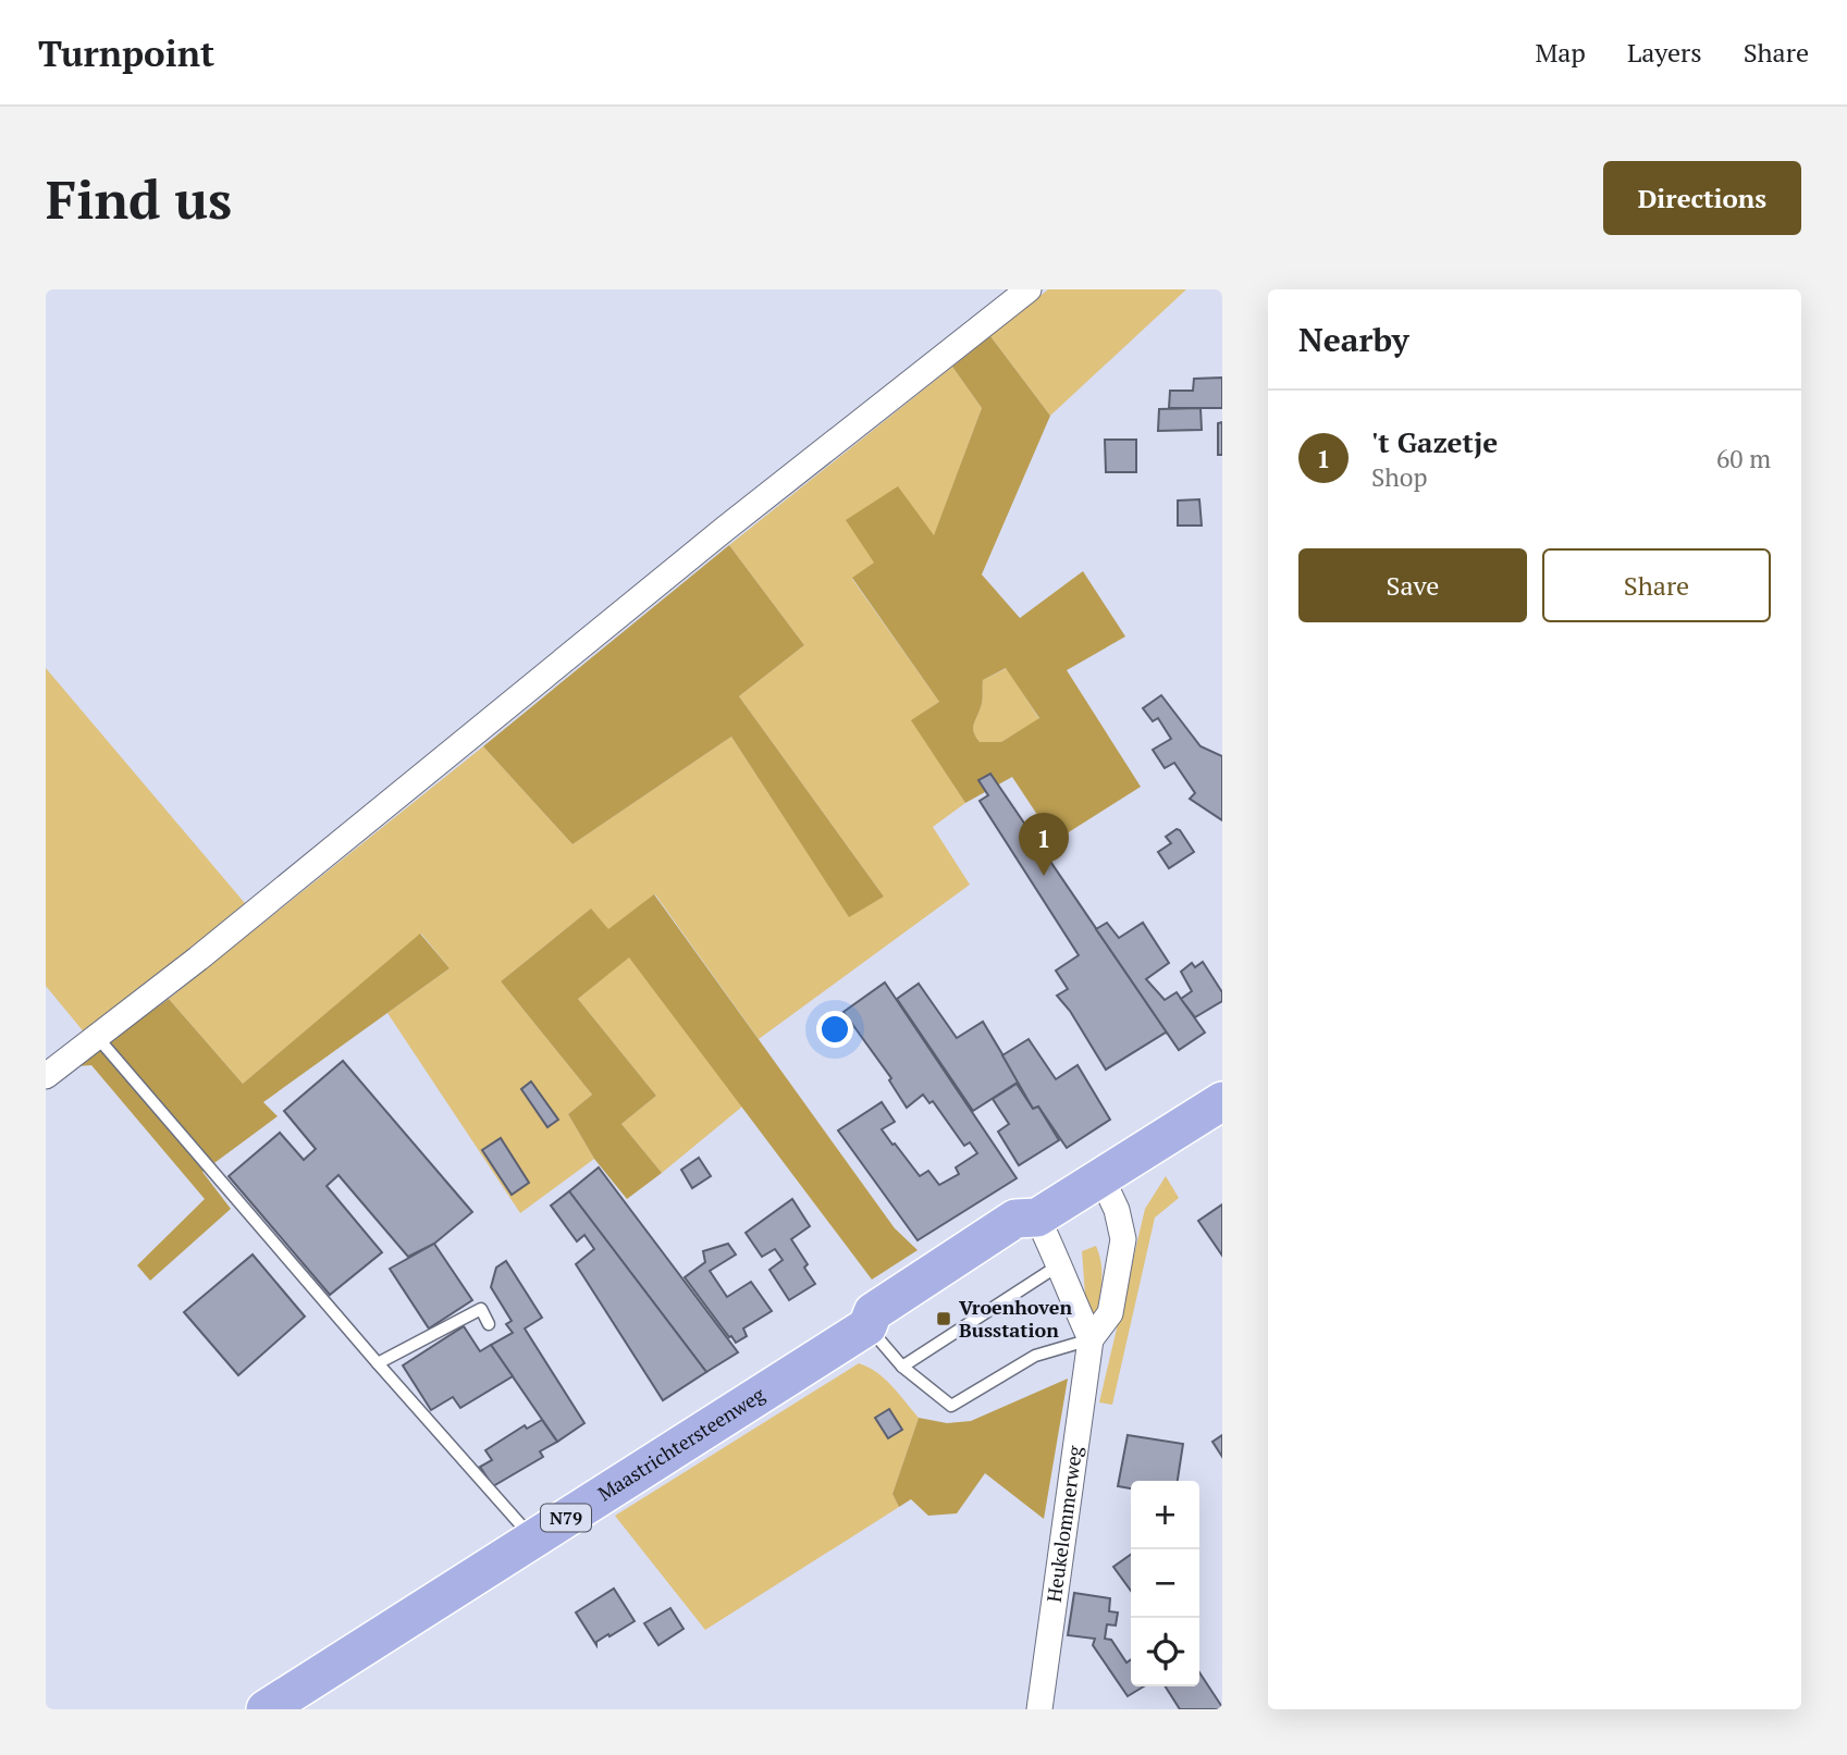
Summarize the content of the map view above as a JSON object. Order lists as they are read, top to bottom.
{
  "streets": {
    "main road": ["Maastrichtersteenweg", "N79"],
    "street": ["Heukelommerweg"]
  },
  "crossings": [
    ["Maastrichtersteenweg", "Heukelommerweg"]
  ],
  "places": {
    "transit": ["Vroenhoven Busstation"]
  },
  "page": {
    "header": "Turnpoint",
    "nav": ["Map", "Layers", "Share"],
    "buttons": [
      "Directions",
      ["Save", "Share"]
    ],
    "title": "Find us",
    "heading": "Nearby",
    "list": [
      {
        "mark": "1",
        "name": "'t Gazetje",
        "note": "Shop",
        "value": "60 m"
      }
    ],
    "pins": "1",
    "map_buttons": ["+", "−"]
  }
}
